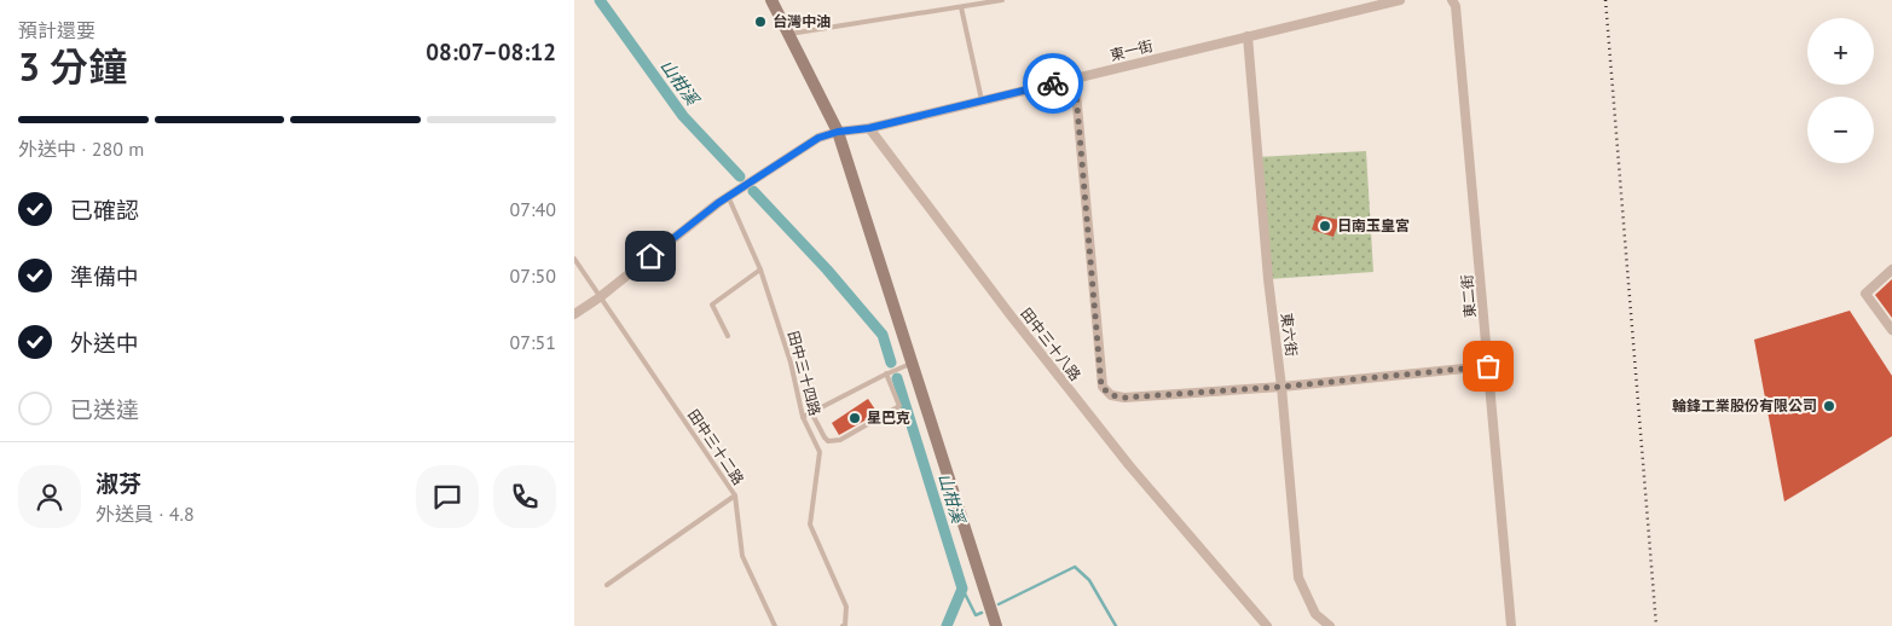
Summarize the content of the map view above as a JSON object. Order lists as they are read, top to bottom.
{
  "streets": {
    "street": [
      "東一街",
      "東二街",
      "東六街",
      "田中三十八路"
    ],
    "lane": ["田中三十四路", "田中三十二路"]
  },
  "crossings": [
    ["東一街", "東六街"],
    ["東一街", "田中三十八路"],
    ["東一街", "田中三十四路"],
    ["東一街", "田中三十二路"]
  ],
  "water": ["山柑溪"],
  "places": [
    "台灣中油",
    "日南玉皇宮",
    "輪鋒工業股份有限公司",
    "星巴克"
  ],
  "page": {
    "heading": ["3 分鐘", "預計還要", "08:07–08:12"],
    "panel": ["淑芬", "外送員 · 4.8"],
    "map_buttons": ["+", "−"],
    "bar": "外送中 · 280 m",
    "list": [
      ["已確認", "07:40"],
      ["準備中", "07:50"],
      ["外送中", "07:51"],
      "已送達"
    ]
  }
}
